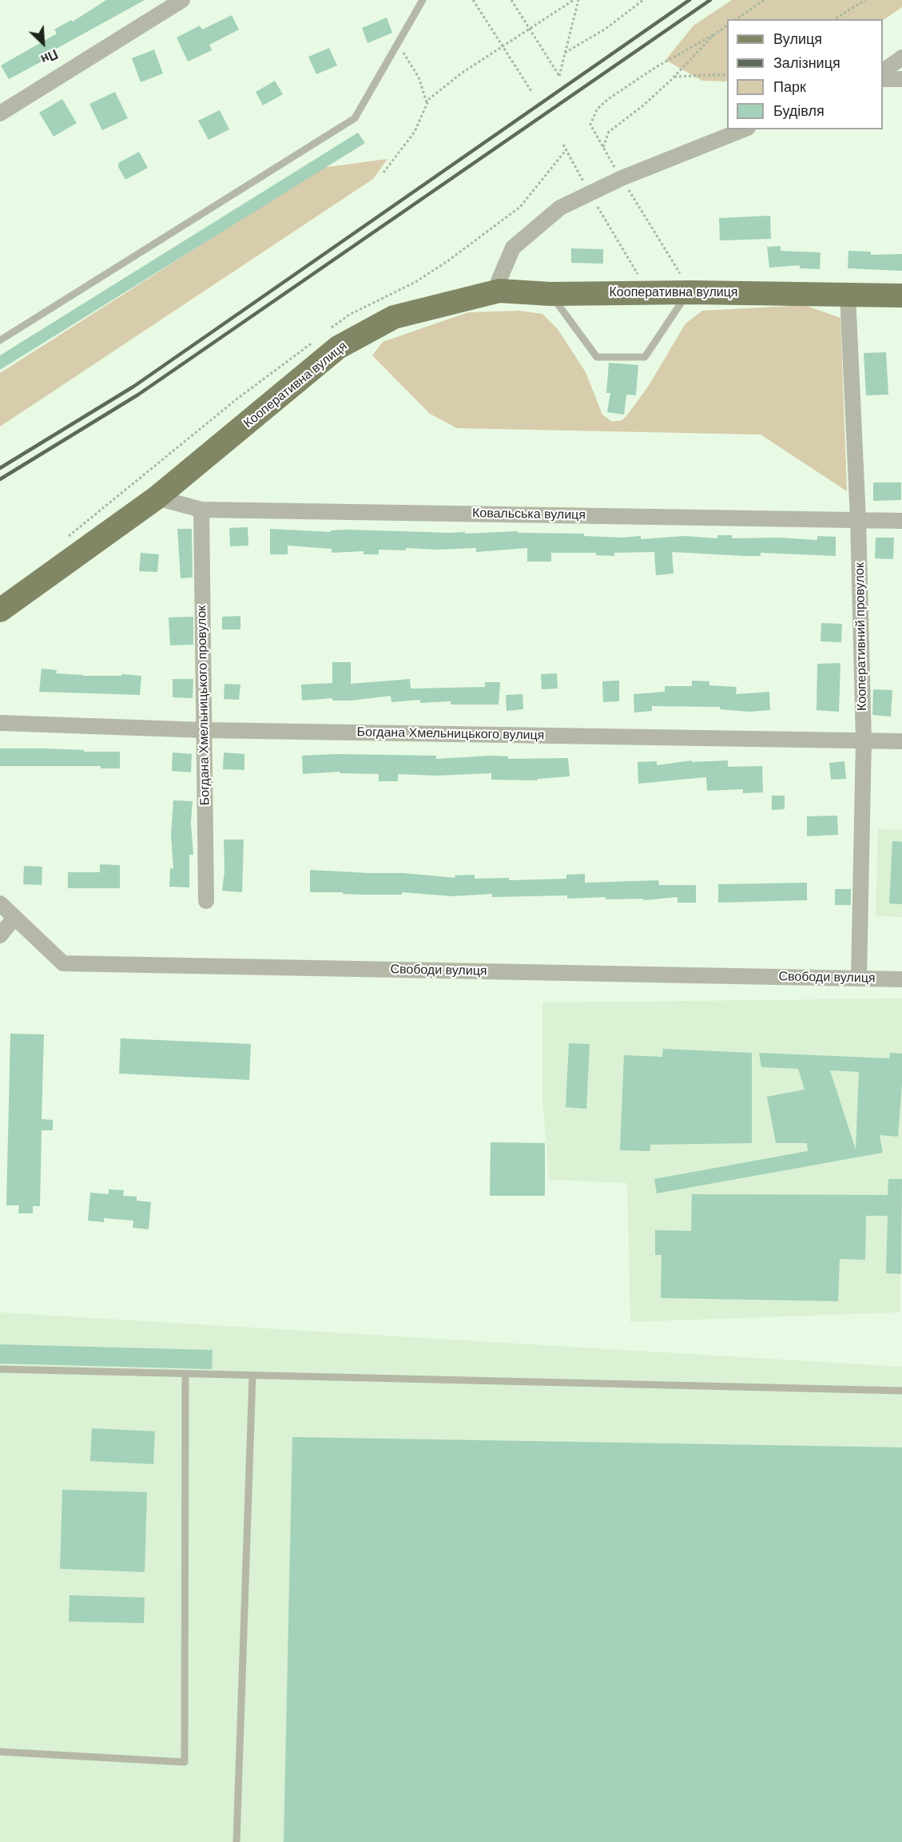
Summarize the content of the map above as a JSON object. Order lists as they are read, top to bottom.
{
  "streets": {
    "main road": ["Кооперативна вулиця"],
    "street": [
      "Ковальська вулиця",
      "Кооперативний провулок",
      "Богдана Хмельницького провулок",
      "Богдана Хмельницького вулиця",
      "Свободи вулиця"
    ]
  },
  "crossings": [
    ["Кооперативна вулиця", "Ковальська вулиця"],
    ["Кооперативна вулиця", "Кооперативний провулок"],
    ["Ковальська вулиця", "Кооперативний провулок"],
    ["Ковальська вулиця", "Богдана Хмельницького провулок"],
    ["Кооперативний провулок", "Богдана Хмельницького вулиця"],
    ["Кооперативний провулок", "Свободи вулиця"],
    ["Богдана Хмельницького провулок", "Богдана Хмельницького вулиця"]
  ],
  "legend": [
    "Вулиця",
    "Залізниця",
    "Парк",
    "Будівля"
  ],
  "north": "bottom right"
}
